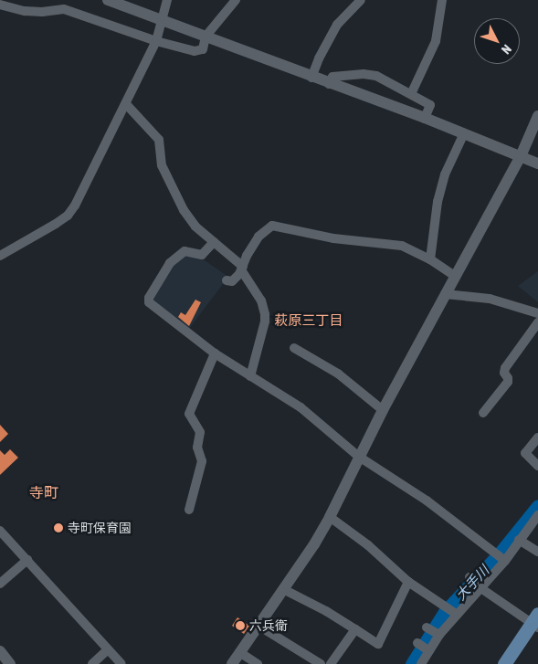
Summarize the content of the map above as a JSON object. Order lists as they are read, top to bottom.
{
  "districts": ["萩原三丁目", "寺町"],
  "water": ["大手川"],
  "places": ["寺町保育園", "六兵衛"],
  "north": "bottom right"
}
